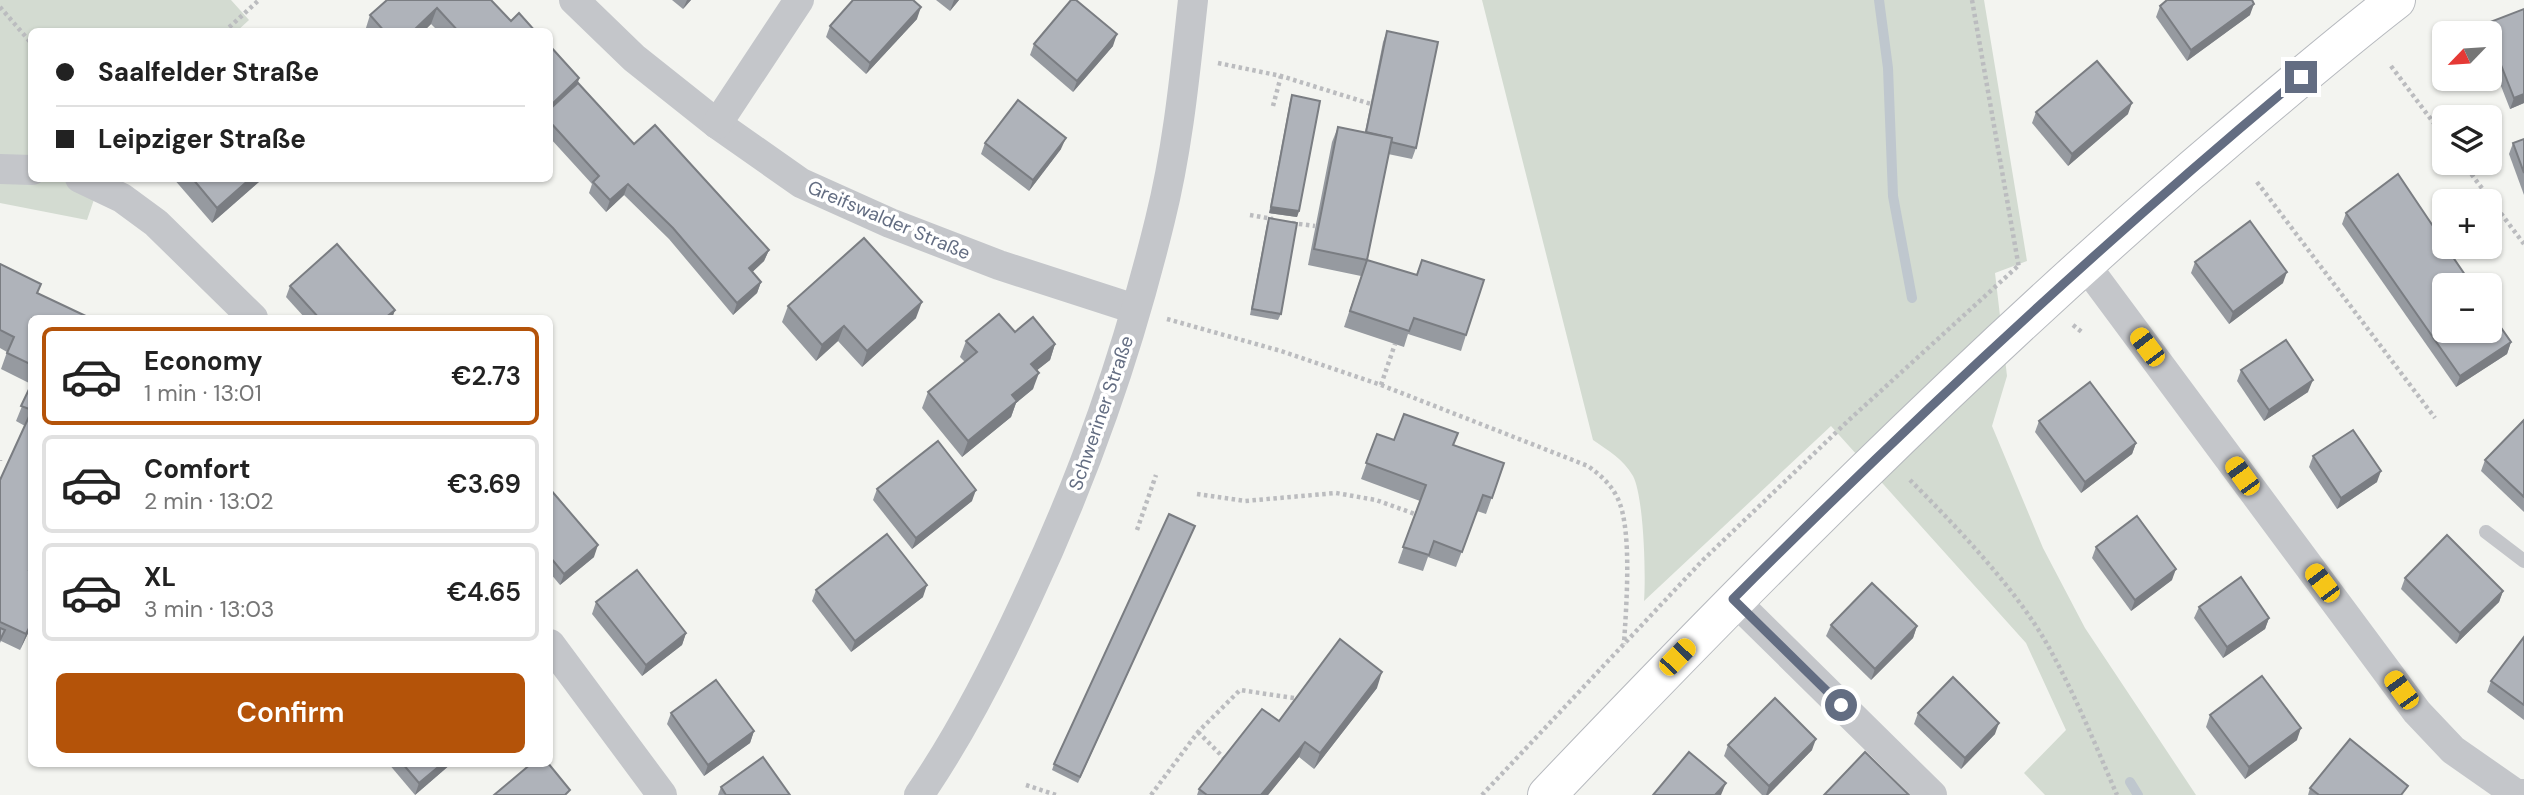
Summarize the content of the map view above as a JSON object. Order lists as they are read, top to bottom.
{
  "streets": {
    "street": ["Greifswalder Straße", "Schweriner Straße"]
  },
  "crossings": [
    ["Greifswalder Straße", "Schweriner Straße"]
  ],
  "north": "bottom left",
  "page": {
    "map_buttons": ["+", "−"],
    "banner": ["Saalfelder Straße", "Leipziger Straße"],
    "list": [
      {
        "name": "Economy",
        "note": "1 min · 13:01",
        "value": "€2.73"
      },
      {
        "name": "Comfort",
        "note": "2 min · 13:02",
        "value": "€3.69"
      },
      {
        "name": "XL",
        "note": "3 min · 13:03",
        "value": "€4.65"
      }
    ],
    "buttons": "Confirm"
  }
}
